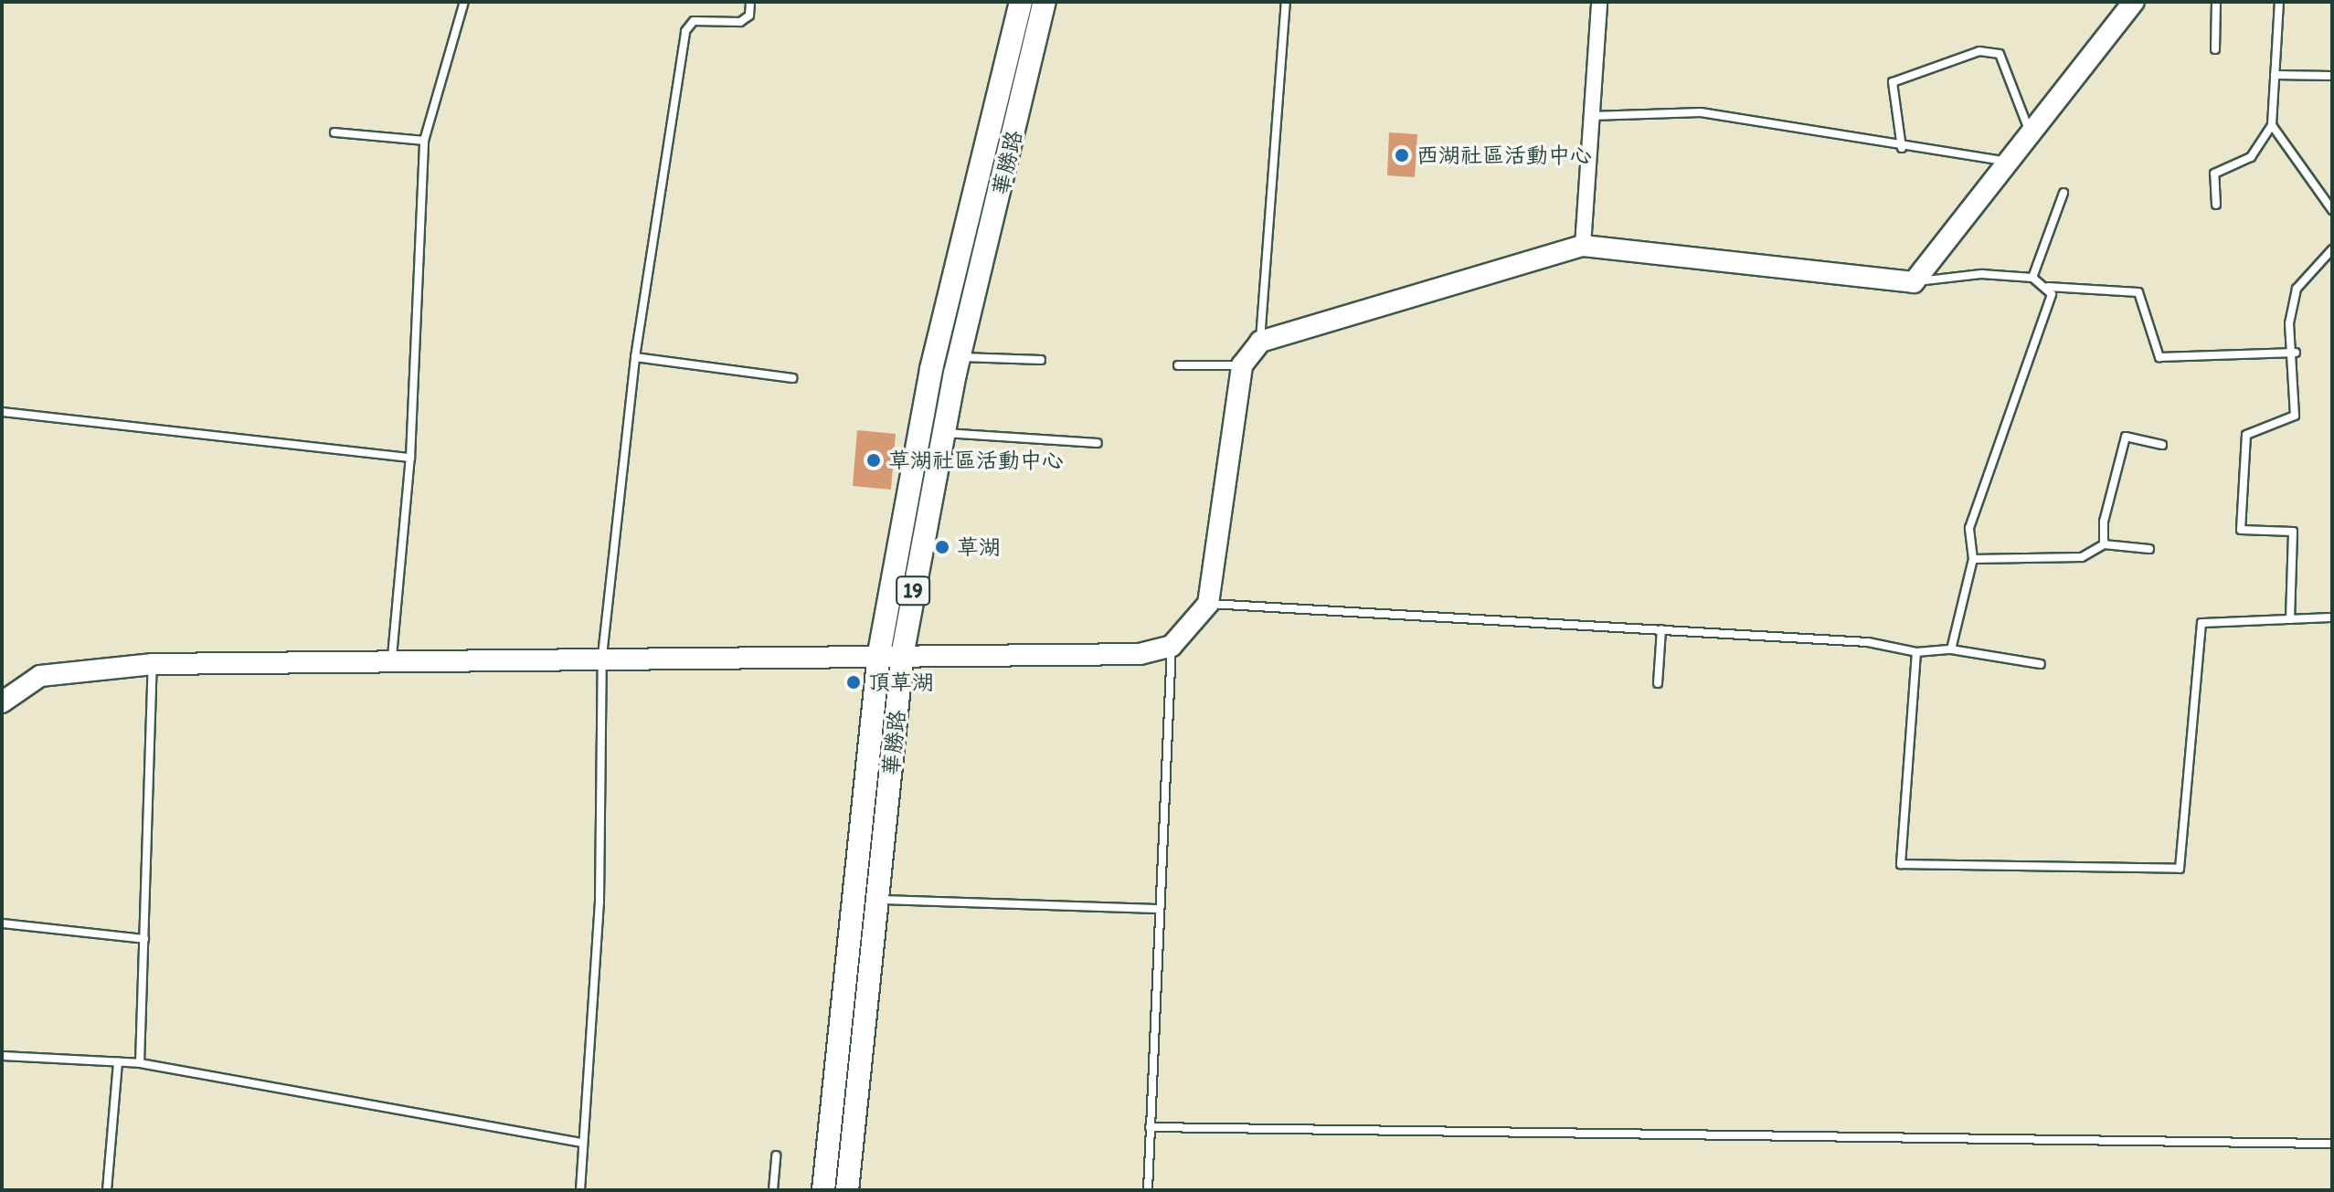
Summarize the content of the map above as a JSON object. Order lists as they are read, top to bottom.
{
  "streets": {
    "main road": ["華勝路", "19"]
  },
  "places": [
    "西湖社區活動中心",
    "草湖社區活動中心",
    "草湖",
    "頂草湖"
  ]
}
